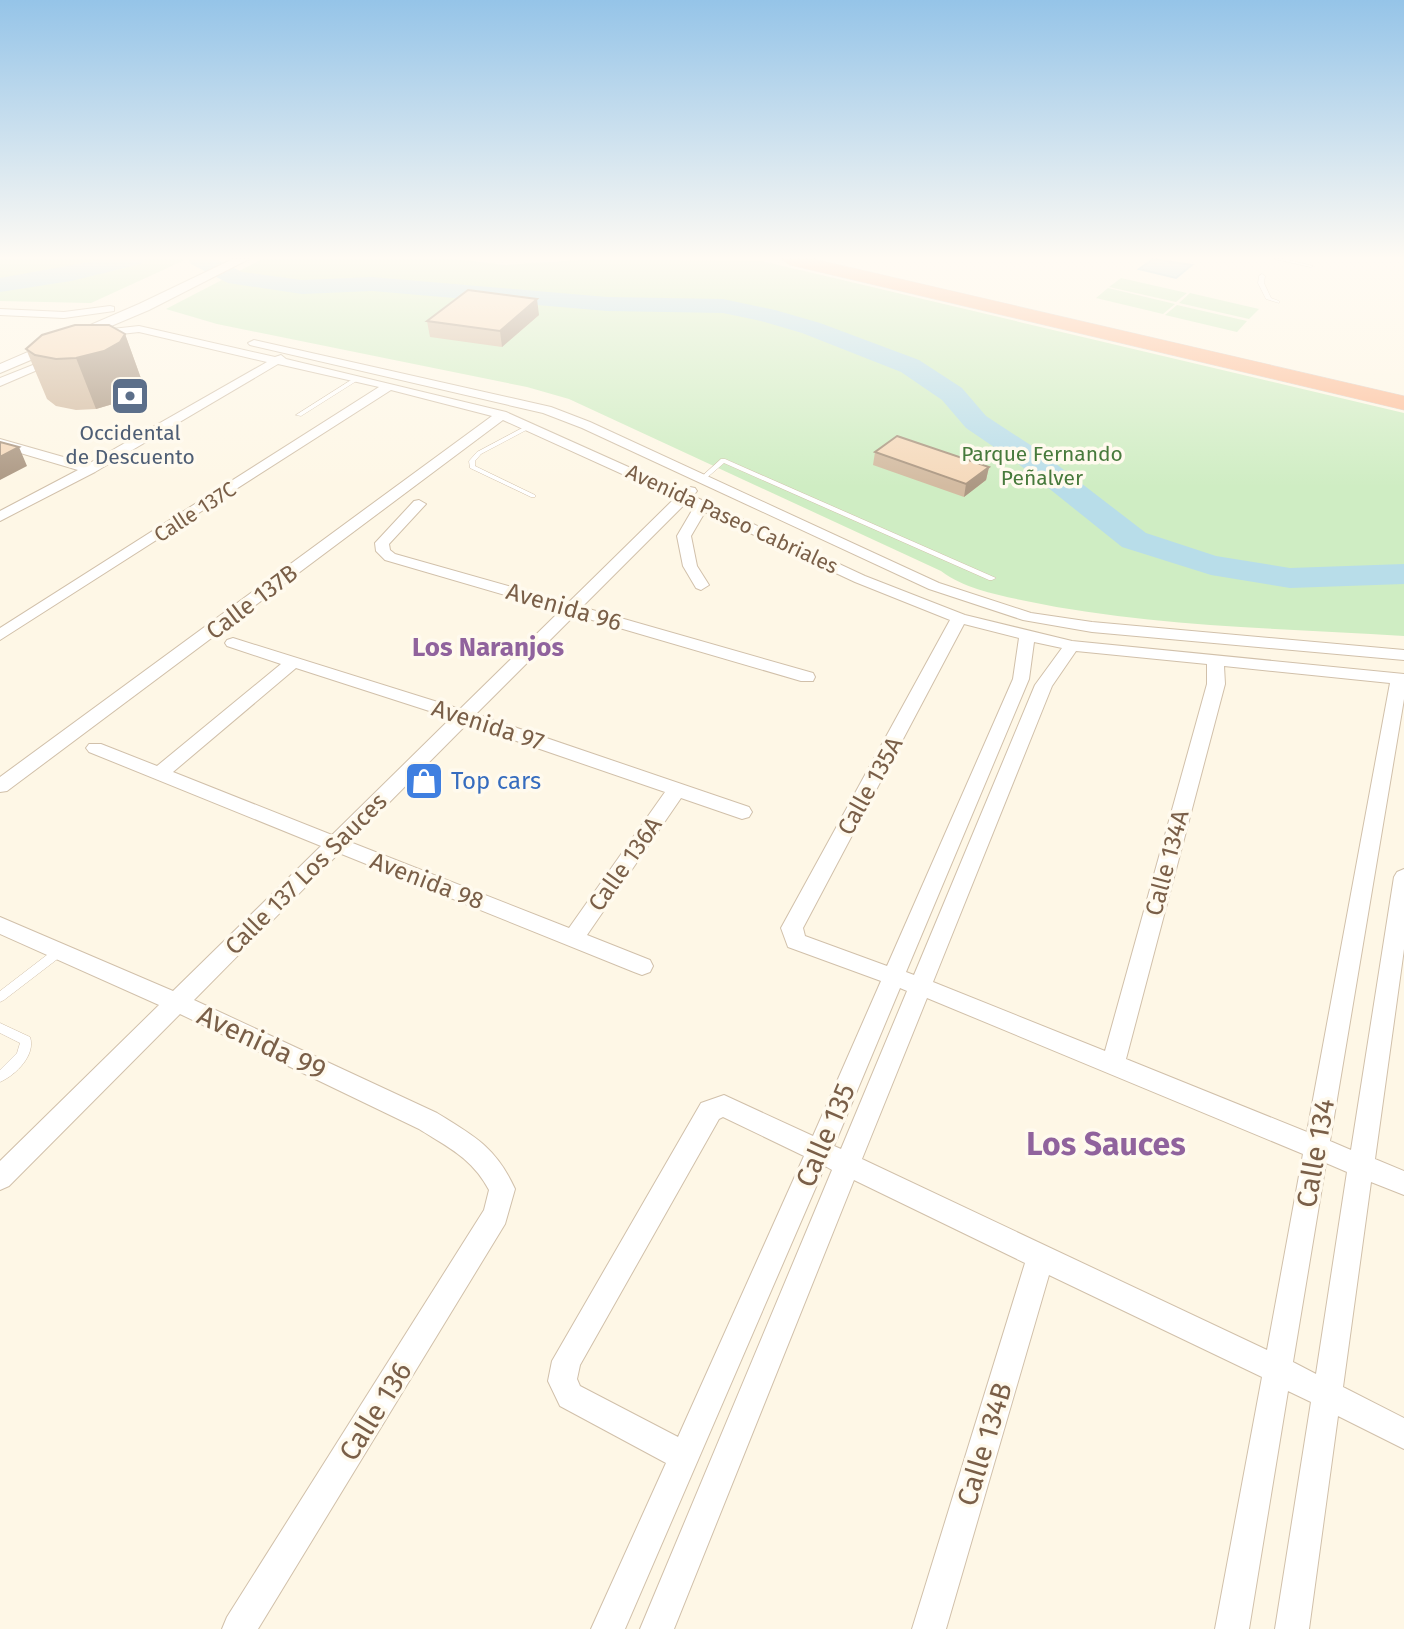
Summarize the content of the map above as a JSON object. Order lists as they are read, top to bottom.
{
  "streets": {
    "street": [
      "Calle 137C",
      "Avenida Paseo Cabriales",
      "Calle 137B",
      "Avenida 96",
      "Avenida 97",
      "Calle 135A",
      "Calle 134A",
      "Calle 136A",
      "Calle 137 Los Sauces",
      "Avenida 98",
      "Avenida 99",
      "Calle 135",
      "Calle 134",
      "Calle 136",
      "Calle 134B"
    ]
  },
  "crossings": [
    ["Calle 137C", "Avenida Paseo Cabriales"],
    ["Avenida Paseo Cabriales", "Calle 137B"],
    ["Avenida Paseo Cabriales", "Calle 135A"],
    ["Avenida Paseo Cabriales", "Calle 134A"],
    ["Avenida Paseo Cabriales", "Calle 137 Los Sauces"],
    ["Avenida Paseo Cabriales", "Calle 135"],
    ["Avenida Paseo Cabriales", "Calle 134"],
    ["Avenida 96", "Calle 137 Los Sauces"],
    ["Avenida 97", "Calle 136A"],
    ["Avenida 97", "Calle 137 Los Sauces"],
    ["Calle 135A", "Calle 135"],
    ["Calle 136A", "Avenida 98"],
    ["Calle 137 Los Sauces", "Avenida 98"],
    ["Calle 137 Los Sauces", "Avenida 99"],
    ["Avenida 99", "Calle 136"]
  ],
  "districts": ["Los Naranjos", "Los Sauces"],
  "parks": ["Parque Fernando Peñalver"],
  "places": {
    "bank": ["Occidental de Descuento"],
    "shop": ["Top cars"]
  }
}
